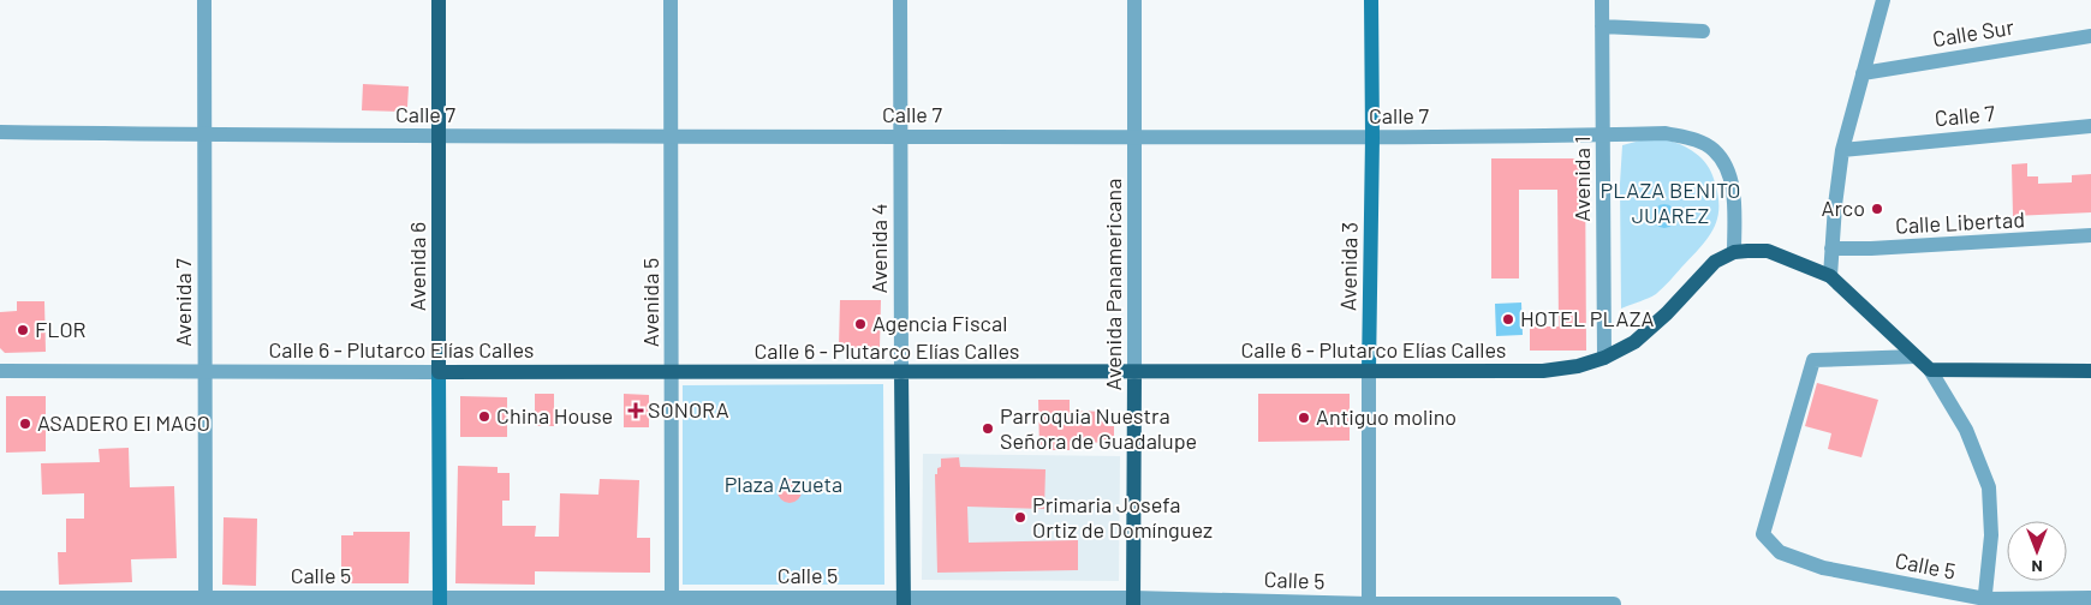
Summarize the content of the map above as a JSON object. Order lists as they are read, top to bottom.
{
  "streets": {
    "main road": [
      "Avenida 4",
      "Avenida 6",
      "Avenida 3",
      "Avenida Panamericana",
      "Calle 6 - Plutarco Elías Calles"
    ],
    "street": [
      "Calle Sur",
      "Calle 7",
      "Avenida 1",
      "Calle Libertad",
      "Avenida 7",
      "Avenida 5",
      "Calle 5"
    ]
  },
  "crossings": [
    ["Calle 7", "Avenida 1"],
    ["Calle 7", "Avenida 4"],
    ["Calle 7", "Avenida 6"],
    ["Calle 7", "Avenida 3"],
    ["Calle 7", "Avenida Panamericana"],
    ["Calle 7", "Avenida 7"],
    ["Calle 7", "Avenida 5"],
    ["Calle 7", "Calle 6 - Plutarco Elías Calles"],
    ["Avenida 1", "Calle 6 - Plutarco Elías Calles"],
    ["Avenida 4", "Calle 6 - Plutarco Elías Calles"],
    ["Avenida 4", "Calle 5"],
    ["Avenida 6", "Calle 6 - Plutarco Elías Calles"],
    ["Avenida 6", "Calle 5"],
    ["Avenida 3", "Calle 6 - Plutarco Elías Calles"],
    ["Avenida 3", "Calle 5"],
    ["Avenida Panamericana", "Calle 6 - Plutarco Elías Calles"],
    ["Avenida Panamericana", "Calle 5"],
    ["Avenida 7", "Calle 6 - Plutarco Elías Calles"],
    ["Avenida 7", "Calle 5"],
    ["Avenida 5", "Calle 6 - Plutarco Elías Calles"],
    ["Avenida 5", "Calle 5"]
  ],
  "parks": ["PLAZA BENITO JUAREZ", "Plaza Azueta"],
  "places": {
    "other": [
      "Arco",
      "HOTEL PLAZA",
      "Agencia Fiscal",
      "FLOR",
      "China House",
      "Antiguo molino",
      "ASADERO El MAGO",
      "Parroquia Nuestra Señora de Guadalupe",
      "Primaria Josefa Ortiz de Domínguez"
    ],
    "health": ["SONORA"]
  },
  "north": "bottom"
}
